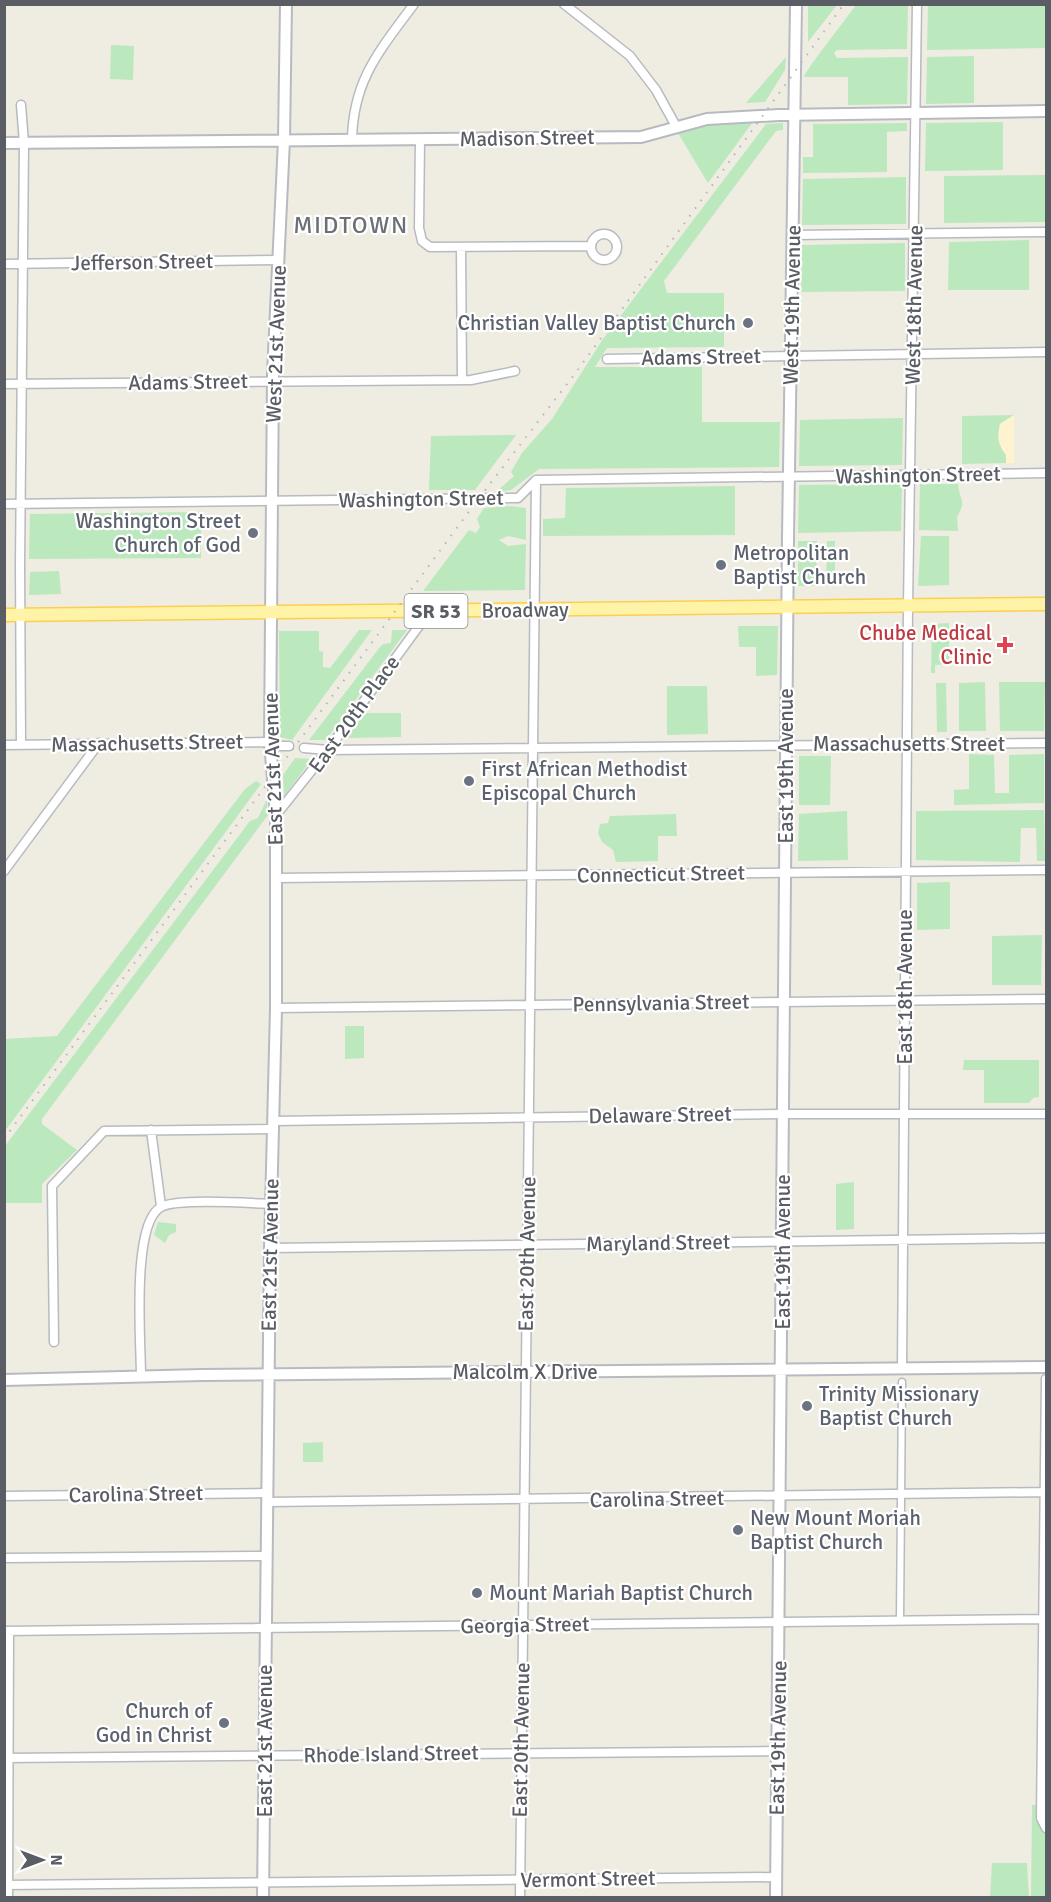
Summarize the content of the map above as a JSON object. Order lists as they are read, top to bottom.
{
  "streets": {
    "main road": ["Broadway", "SR 53"],
    "street": [
      "Madison Street",
      "Jefferson Street",
      "West 19th Avenue",
      "West 18th Avenue",
      "West 21st Avenue",
      "Adams Street",
      "Washington Street",
      "East 20th Place",
      "Massachusetts Street",
      "East 19th Avenue",
      "East 21st Avenue",
      "Connecticut Street",
      "East 18th Avenue",
      "Pennsylvania Street",
      "Delaware Street",
      "Maryland Street",
      "East 20th Avenue",
      "Malcolm X Drive",
      "Carolina Street",
      "Georgia Street",
      "Rhode Island Street",
      "Vermont Street"
    ]
  },
  "crossings": [
    ["Madison Street", "West 19th Avenue"],
    ["Madison Street", "West 18th Avenue"],
    ["Madison Street", "West 21st Avenue"],
    ["Jefferson Street", "West 21st Avenue"],
    ["West 19th Avenue", "Adams Street"],
    ["West 19th Avenue", "Washington Street"],
    ["West 19th Avenue", "Broadway"],
    ["West 19th Avenue", "East 19th Avenue"],
    ["West 18th Avenue", "Adams Street"],
    ["West 18th Avenue", "Washington Street"],
    ["West 18th Avenue", "Broadway"],
    ["West 18th Avenue", "East 18th Avenue"],
    ["West 21st Avenue", "Adams Street"],
    ["West 21st Avenue", "Washington Street"],
    ["West 21st Avenue", "Broadway"],
    ["West 21st Avenue", "East 21st Avenue"],
    ["Washington Street", "East 20th Avenue"],
    ["Broadway", "East 20th Place"],
    ["Broadway", "East 19th Avenue"],
    ["Broadway", "East 21st Avenue"],
    ["Broadway", "East 18th Avenue"],
    ["Broadway", "East 20th Avenue"],
    ["East 20th Place", "Massachusetts Street"],
    ["East 20th Place", "East 21st Avenue"],
    ["Massachusetts Street", "East 19th Avenue"],
    ["Massachusetts Street", "East 21st Avenue"],
    ["Massachusetts Street", "East 18th Avenue"],
    ["Massachusetts Street", "East 20th Avenue"],
    ["East 19th Avenue", "Connecticut Street"],
    ["East 19th Avenue", "Pennsylvania Street"],
    ["East 19th Avenue", "Delaware Street"],
    ["East 19th Avenue", "Maryland Street"],
    ["East 19th Avenue", "Malcolm X Drive"],
    ["East 19th Avenue", "Carolina Street"],
    ["East 19th Avenue", "Georgia Street"],
    ["East 19th Avenue", "Rhode Island Street"],
    ["East 19th Avenue", "Vermont Street"],
    ["East 21st Avenue", "Connecticut Street"],
    ["East 21st Avenue", "Pennsylvania Street"],
    ["East 21st Avenue", "Delaware Street"],
    ["East 21st Avenue", "Maryland Street"],
    ["East 21st Avenue", "Malcolm X Drive"],
    ["East 21st Avenue", "Carolina Street"],
    ["East 21st Avenue", "Georgia Street"],
    ["East 21st Avenue", "Rhode Island Street"],
    ["East 21st Avenue", "Vermont Street"],
    ["Connecticut Street", "East 18th Avenue"],
    ["Connecticut Street", "East 20th Avenue"],
    ["East 18th Avenue", "Pennsylvania Street"],
    ["East 18th Avenue", "Delaware Street"],
    ["East 18th Avenue", "Maryland Street"],
    ["East 18th Avenue", "Malcolm X Drive"],
    ["Pennsylvania Street", "East 20th Avenue"],
    ["Delaware Street", "East 20th Avenue"],
    ["Maryland Street", "East 20th Avenue"],
    ["East 20th Avenue", "Malcolm X Drive"],
    ["East 20th Avenue", "Carolina Street"],
    ["East 20th Avenue", "Georgia Street"],
    ["East 20th Avenue", "Rhode Island Street"],
    ["East 20th Avenue", "Vermont Street"]
  ],
  "districts": ["MIDTOWN"],
  "places": {
    "other": [
      "Christian Valley Baptist Church",
      "Washington Street Church of God",
      "Metropolitan Baptist Church",
      "First African Methodist Episcopal Church",
      "Trinity Missionary Baptist Church",
      "New Mount Moriah Baptist Church",
      "Mount Mariah Baptist Church",
      "Church of God in Christ"
    ],
    "health": ["Chube Medical Clinic"]
  },
  "north": "right"
}
